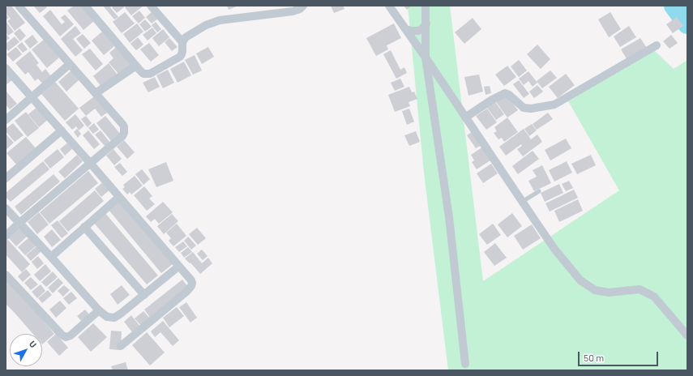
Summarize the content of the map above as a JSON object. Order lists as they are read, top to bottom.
{
  "scale_bar": "50 m",
  "north": "top right"
}
